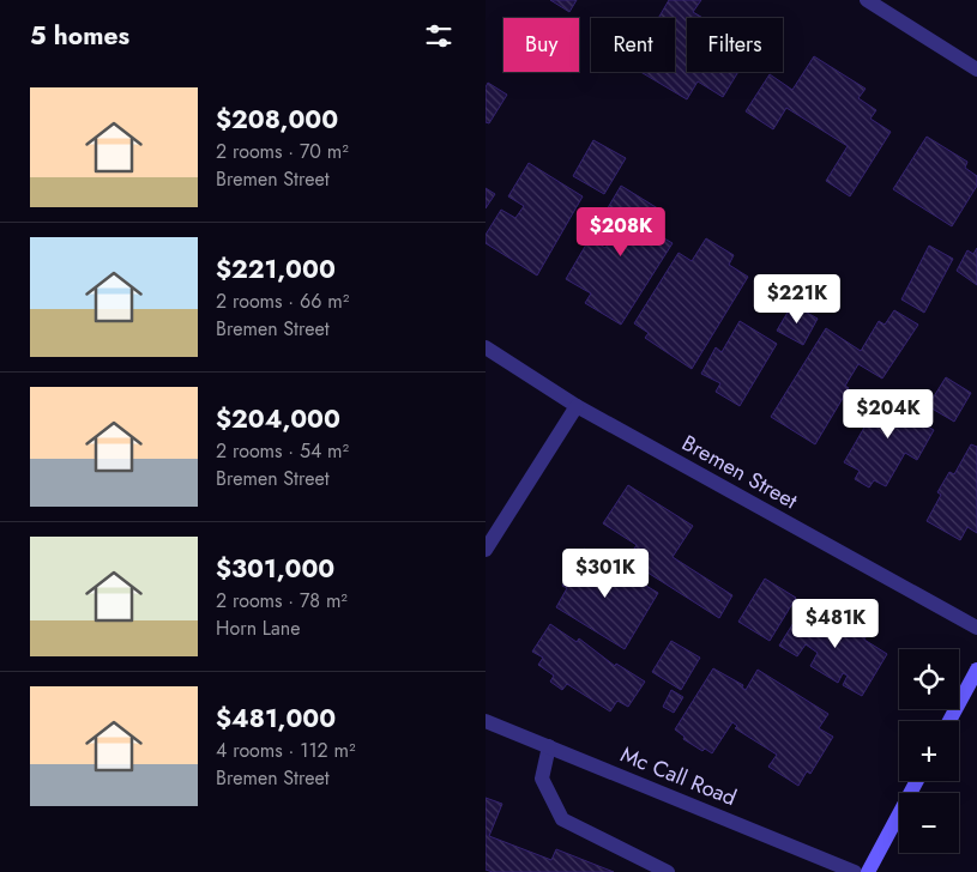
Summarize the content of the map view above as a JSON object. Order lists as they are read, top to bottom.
{
  "streets": {
    "street": ["Bremen Street", "Mc Call Road"]
  },
  "page": {
    "heading": "5 homes",
    "chip": ["Buy", "Rent", "Filters"],
    "list": [
      {
        "name": "$208,000",
        "note": "2 rooms · 70 m² · Bremen Street"
      },
      {
        "name": "$221,000",
        "note": "2 rooms · 66 m² · Bremen Street"
      },
      {
        "name": "$204,000",
        "note": "2 rooms · 54 m² · Bremen Street"
      },
      {
        "name": "$301,000",
        "note": "2 rooms · 78 m² · Horn Lane"
      },
      {
        "name": "$481,000",
        "note": "4 rooms · 112 m² · Bremen Street"
      }
    ],
    "price": [
      "$208K",
      "$221K",
      "$204K",
      "$301K",
      "$481K"
    ],
    "map_buttons": ["+", "−"]
  }
}
